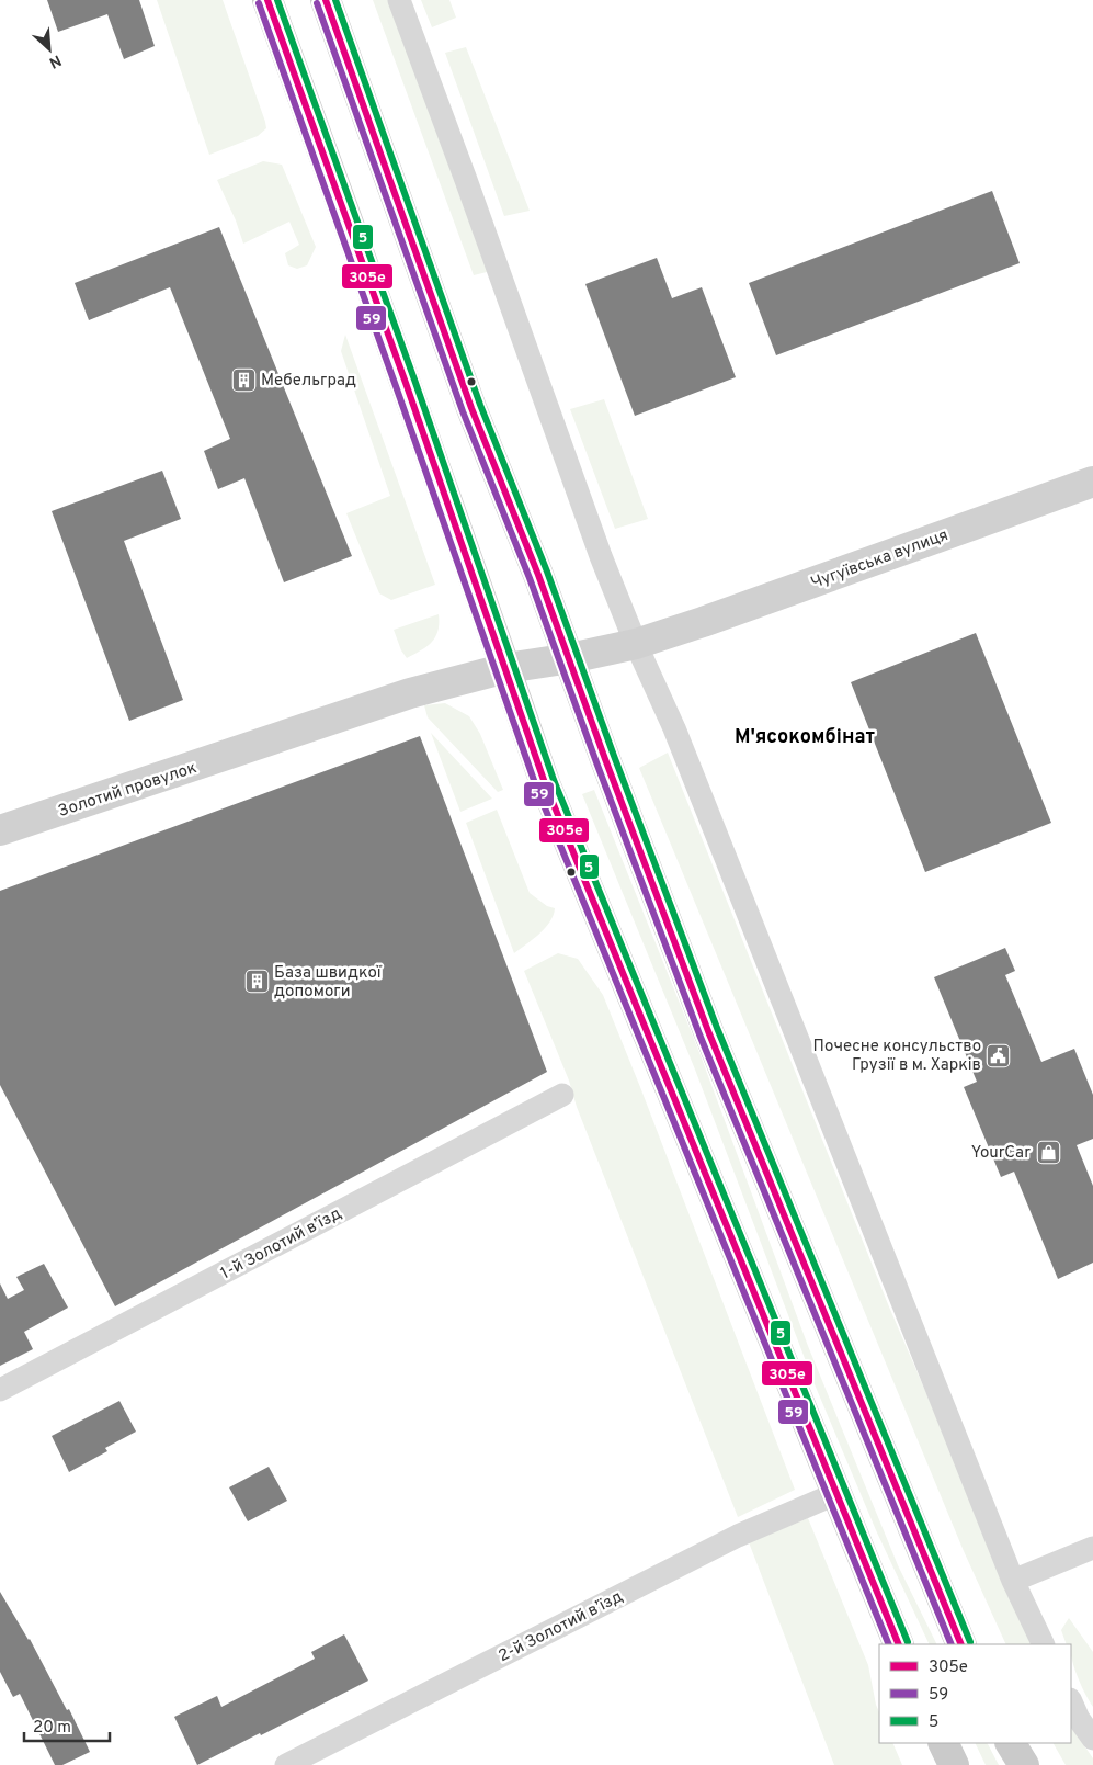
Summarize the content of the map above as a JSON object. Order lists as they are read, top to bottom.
{
  "streets": {
    "main road": ["Чугуївська вулиця", "Золотий провулок"],
    "street": ["1-й Золотий в’їзд", "2-й Золотий в’їзд"]
  },
  "crossings": [
    ["Чугуївська вулиця", "Золотий провулок"]
  ],
  "districts": ["М'ясокомбінат"],
  "places": {
    "building": ["Мебельград", "База швидкої допомоги"],
    "public building": ["Почесне консульство Грузії в м. Харків"],
    "shop": ["YourCar"]
  },
  "lines": ["transit line 305e", "transit line 5", "transit line 59"],
  "legend": ["305e", "59", "5"],
  "scale_bar": "20 m",
  "north": "bottom right"
}
